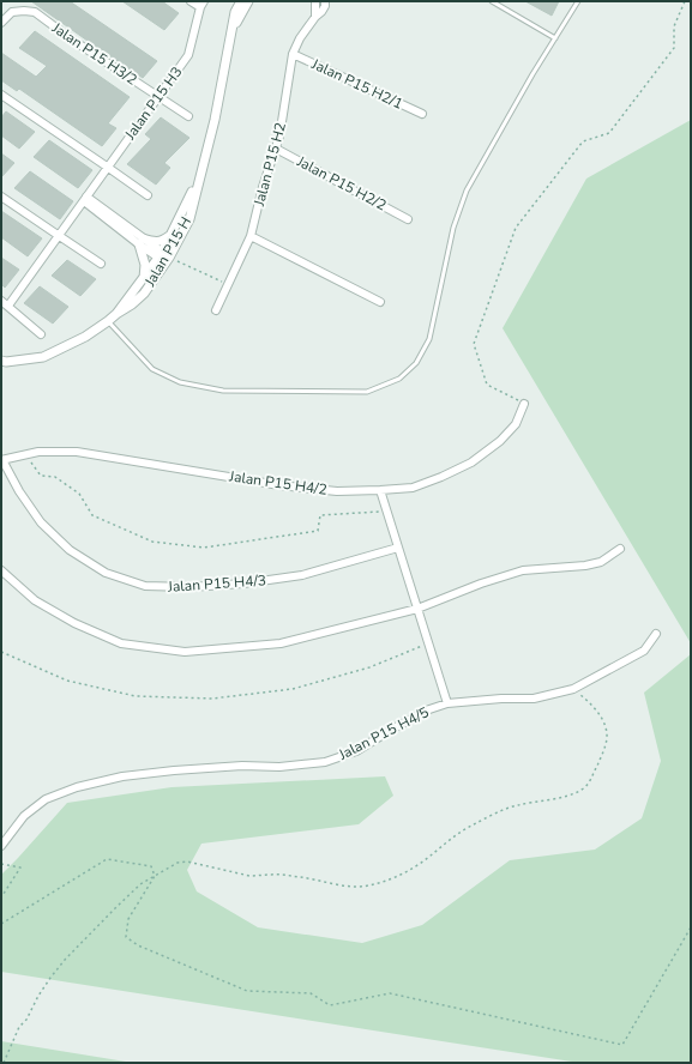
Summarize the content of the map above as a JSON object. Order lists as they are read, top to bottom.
{
  "streets": {
    "street": [
      "Jalan P15 H3/2",
      "Jalan P15 H2/1",
      "Jalan P15 H3",
      "Jalan P15 H2",
      "Jalan P15 H2/2",
      "Jalan P15 H",
      "Jalan P15 H4/2",
      "Jalan P15 H4/3",
      "Jalan P15 H4/5"
    ]
  },
  "crossings": [
    ["Jalan P15 H3/2", "Jalan P15 H3"],
    ["Jalan P15 H2/1", "Jalan P15 H2"],
    ["Jalan P15 H2", "Jalan P15 H2/2"],
    ["Jalan P15 H4/2", "Jalan P15 H4/3"]
  ]
}
